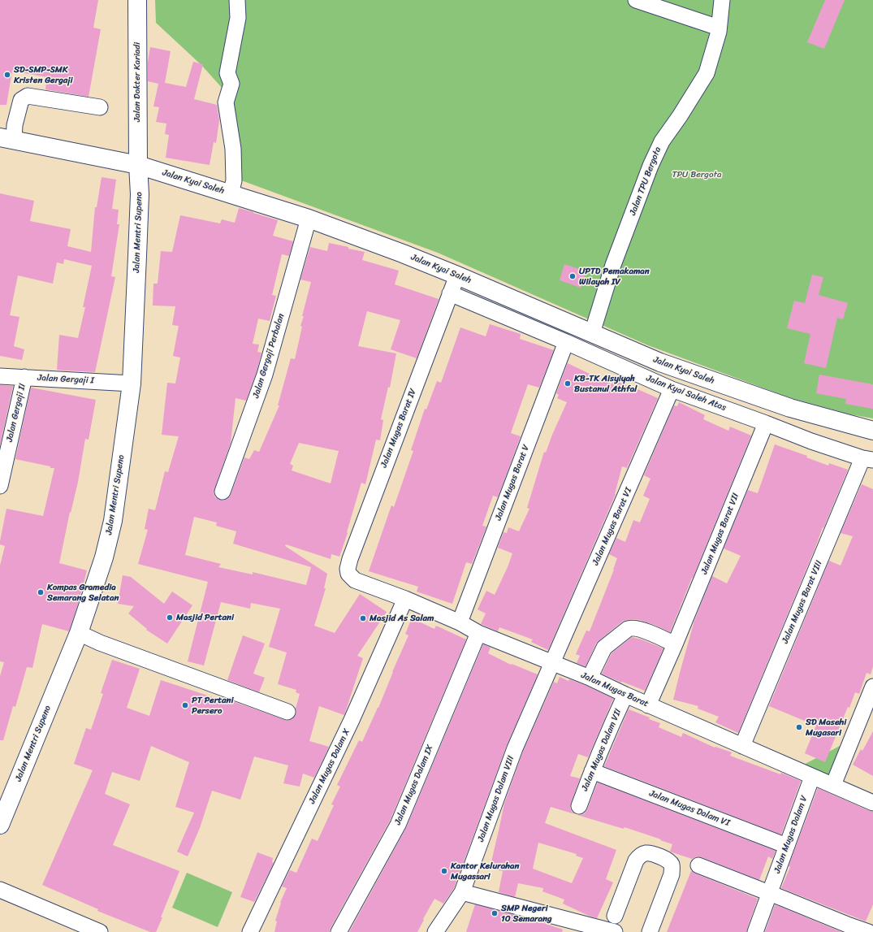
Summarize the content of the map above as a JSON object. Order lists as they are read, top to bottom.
{
  "streets": {
    "main road": ["Jalan Dokter Kariadi", "Jalan Kyai Saleh", "Jalan Mentri Supeno"],
    "street": [
      "Jalan TPU Bergota",
      "Jalan Gergaji Perbalan",
      "Jalan Gergaji I",
      "Jalan Kyai Saleh Atas",
      "Jalan Gergaji II",
      "Jalan Mugas Barat IV",
      "Jalan Mugas Barat V",
      "Jalan Mugas Barat VI",
      "Jalan Mugas Barat VII",
      "Jalan Mugas Barat VIII",
      "Jalan Mugas Barat",
      "Jalan Mugas Dalam VII",
      "Jalan Mugas Dalam X",
      "Jalan Mugas Dalam IX",
      "Jalan Mugas Dalam VIII",
      "Jalan Mugas Dalam VI",
      "Jalan Mugas Dalam V"
    ]
  },
  "crossings": [
    ["Jalan Dokter Kariadi", "Jalan Kyai Saleh"],
    ["Jalan Dokter Kariadi", "Jalan Mentri Supeno"],
    ["Jalan TPU Bergota", "Jalan Kyai Saleh"],
    ["Jalan Kyai Saleh", "Jalan Mentri Supeno"],
    ["Jalan Kyai Saleh", "Jalan Gergaji Perbalan"],
    ["Jalan Kyai Saleh", "Jalan Mugas Barat IV"],
    ["Jalan Mentri Supeno", "Jalan Gergaji I"],
    ["Jalan Gergaji I", "Jalan Gergaji II"],
    ["Jalan Kyai Saleh Atas", "Jalan Mugas Barat IV"],
    ["Jalan Kyai Saleh Atas", "Jalan Mugas Barat V"],
    ["Jalan Kyai Saleh Atas", "Jalan Mugas Barat VI"],
    ["Jalan Kyai Saleh Atas", "Jalan Mugas Barat VII"],
    ["Jalan Kyai Saleh Atas", "Jalan Mugas Barat VIII"],
    ["Jalan Mugas Barat IV", "Jalan Mugas Barat"],
    ["Jalan Mugas Barat V", "Jalan Mugas Barat"],
    ["Jalan Mugas Barat VI", "Jalan Mugas Barat"],
    ["Jalan Mugas Barat VI", "Jalan Mugas Dalam VIII"],
    ["Jalan Mugas Barat VII", "Jalan Mugas Barat"],
    ["Jalan Mugas Barat VIII", "Jalan Mugas Barat"],
    ["Jalan Mugas Barat", "Jalan Mugas Dalam VII"],
    ["Jalan Mugas Barat", "Jalan Mugas Dalam X"],
    ["Jalan Mugas Barat", "Jalan Mugas Dalam IX"],
    ["Jalan Mugas Barat", "Jalan Mugas Dalam VIII"],
    ["Jalan Mugas Barat", "Jalan Mugas Dalam V"],
    ["Jalan Mugas Dalam VII", "Jalan Mugas Dalam VI"],
    ["Jalan Mugas Dalam VI", "Jalan Mugas Dalam V"]
  ],
  "parks": ["TPU Bergota"],
  "places": [
    "SD-SMP-SMK Kristen Gergaji",
    "UPTD Pemakaman Wilayah IV",
    "KB-TK Aisyiyah Bustanul Athfal",
    "Kompas Gramedia Semarang Selatan",
    "Masjid Pertani",
    "Masjid As Salam",
    "PT Pertani Persero",
    "SD Masehi Mugasari",
    "Kantor Kelurahan Mugassari",
    "SMP Negeri 10 Semarang"
  ]
}
